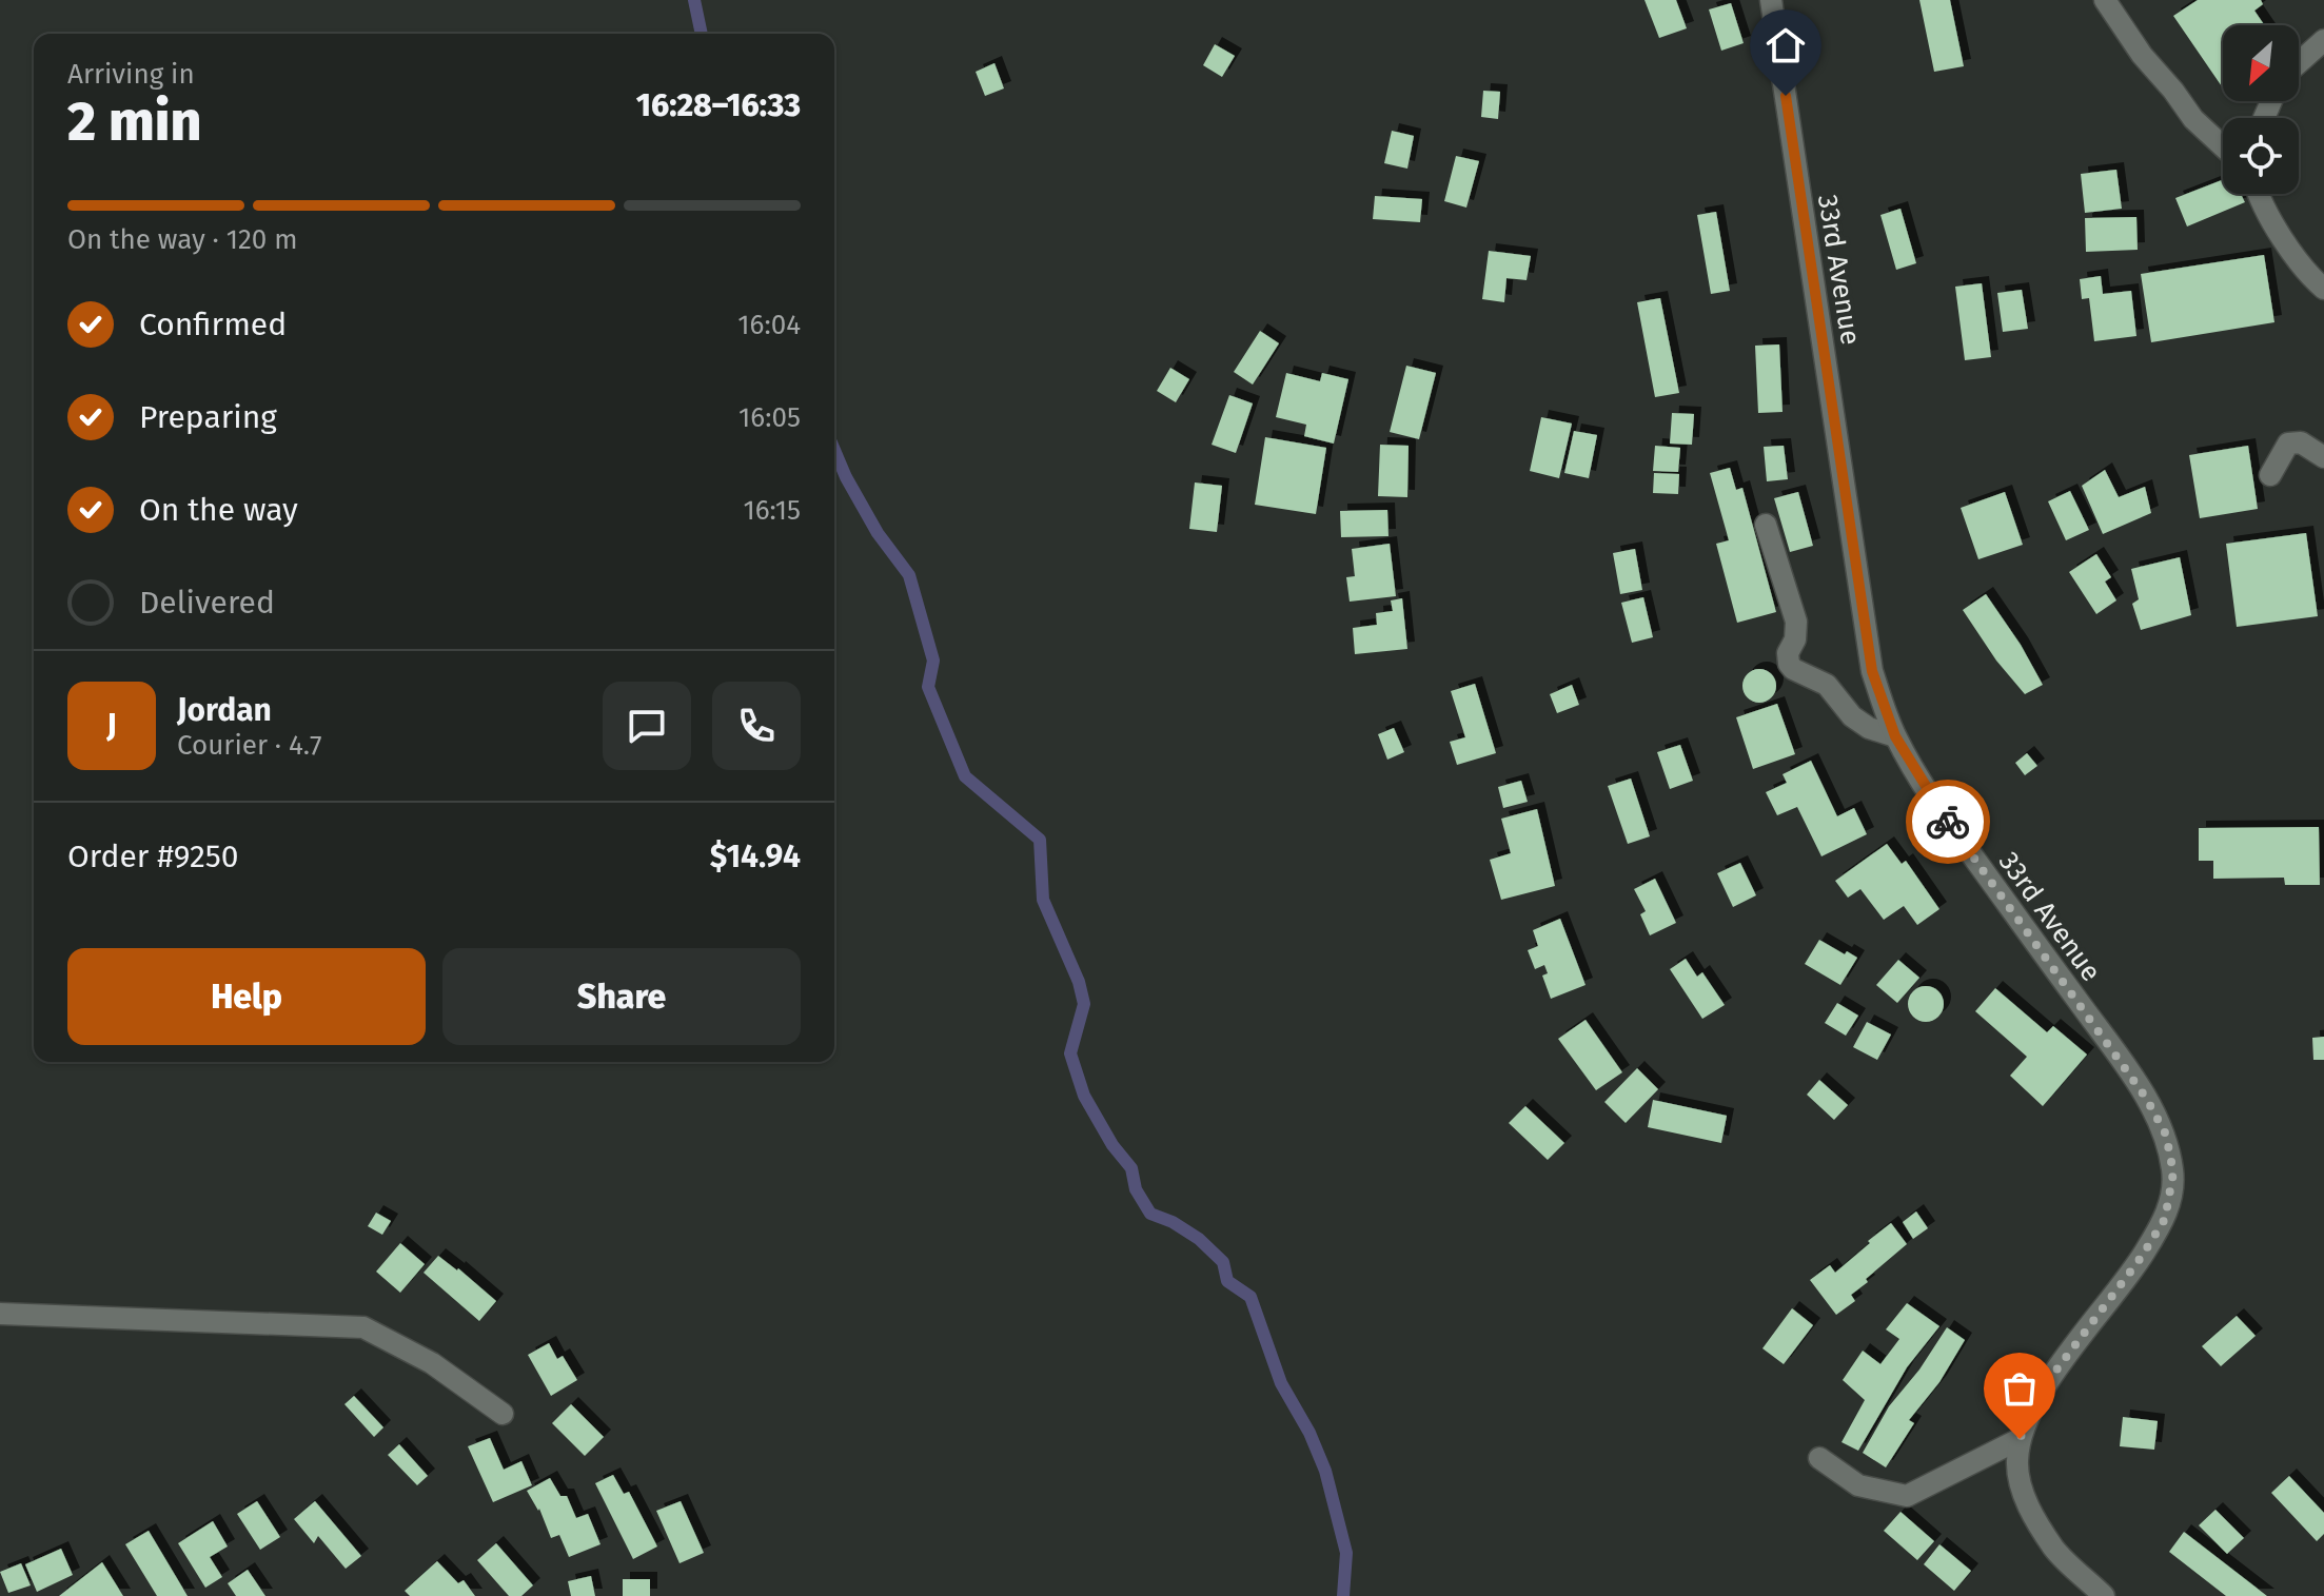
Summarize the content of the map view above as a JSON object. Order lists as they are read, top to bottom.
{
  "streets": {
    "street": ["33rd Avenue"]
  },
  "north": "bottom left",
  "page": {
    "heading": ["2 min", "Arriving in", "16:28–16:33"],
    "panel": [
      "Jordan",
      "Courier · 4.7",
      "Order #9250",
      "$14.94"
    ],
    "bar": "On the way · 120 m",
    "list": [
      ["Confirmed", "16:04"],
      ["Preparing", "16:05"],
      ["On the way", "16:15"],
      "Delivered"
    ],
    "round": "J",
    "buttons": ["Help", "Share"]
  }
}
